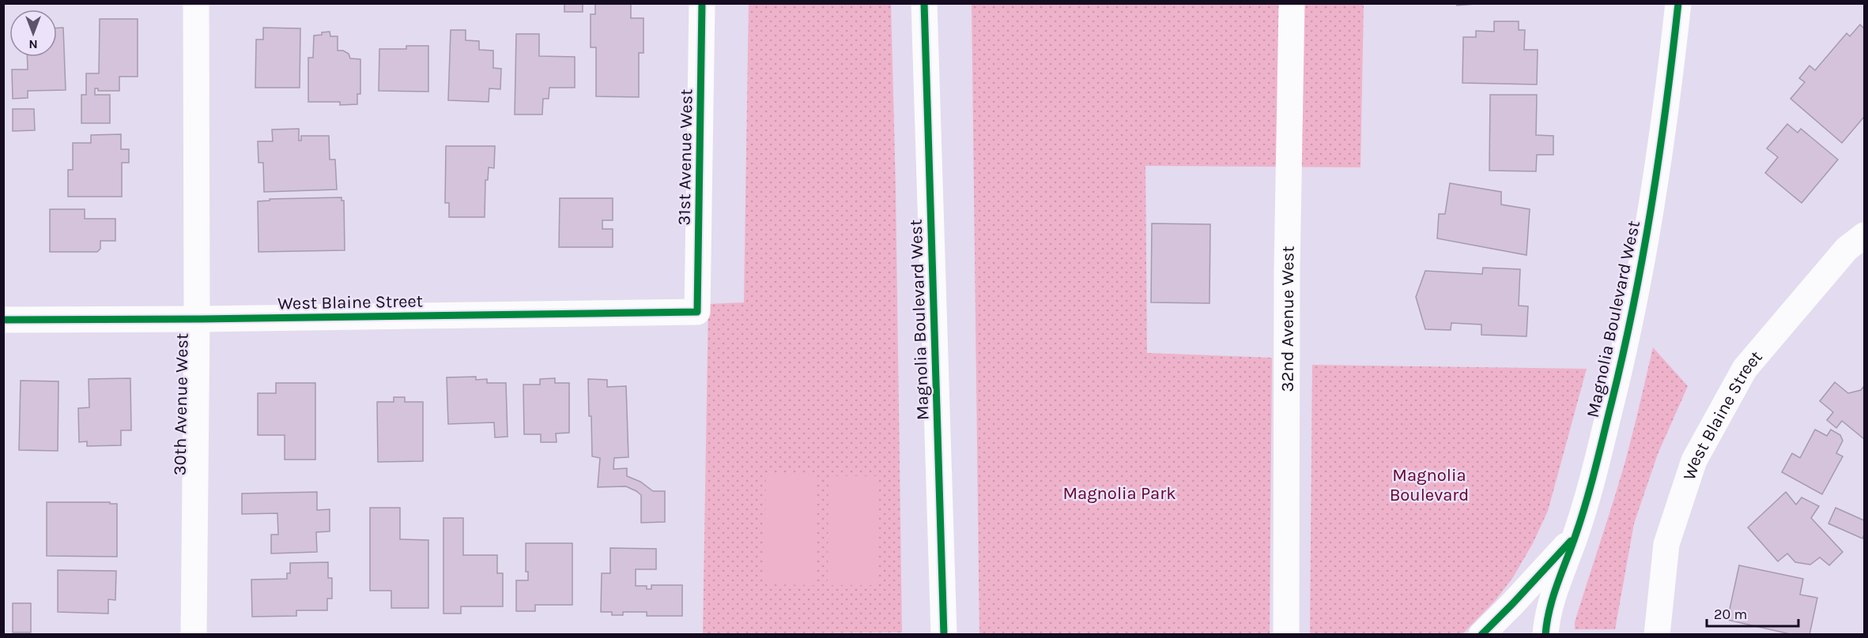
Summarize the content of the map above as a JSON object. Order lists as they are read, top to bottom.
{
  "streets": {
    "street": [
      "31st Avenue West",
      "West Blaine Street",
      "32nd Avenue West",
      "Magnolia Boulevard West",
      "30th Avenue West"
    ]
  },
  "crossings": [
    ["31st Avenue West", "West Blaine Street"],
    ["West Blaine Street", "30th Avenue West"]
  ],
  "parks": ["Magnolia Boulevard", "Magnolia Park"],
  "scale_bar": "20 m",
  "north": "bottom"
}
